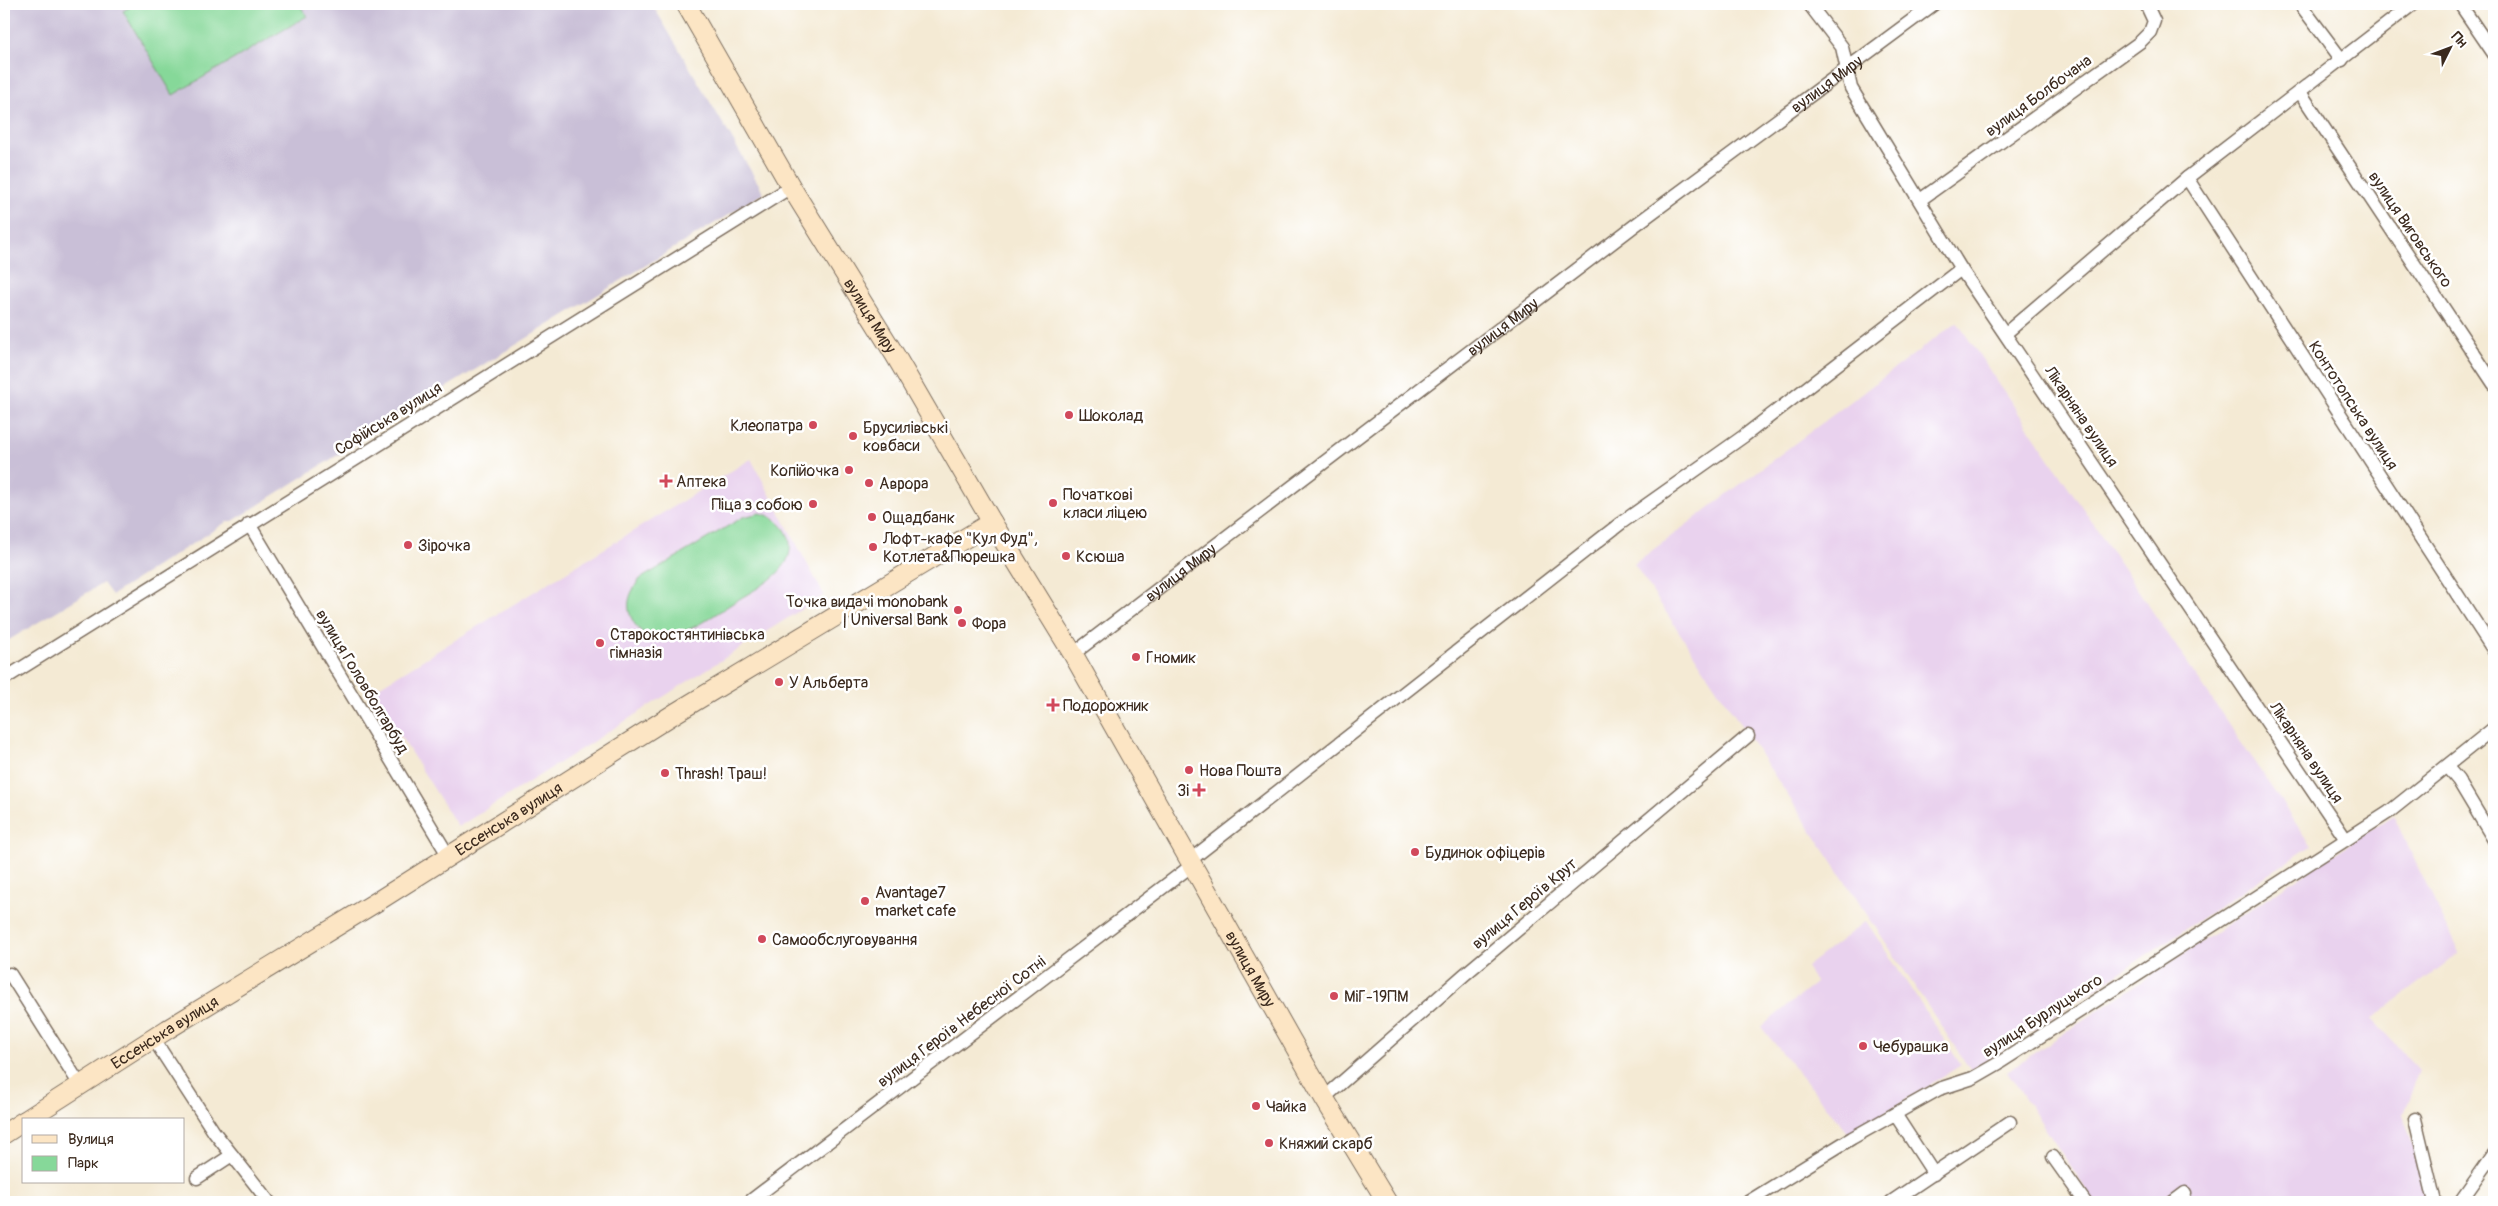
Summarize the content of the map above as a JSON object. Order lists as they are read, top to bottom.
{
  "streets": {
    "main road": ["вулиця Миру", "Ессенська вулиця"],
    "street": [
      "вулиця Болбочана",
      "вулиця Виговського",
      "Контотопська вулиця",
      "Лікарняна вулиця",
      "Софійська вулиця",
      "вулиця Головболгарбуд",
      "вулиця Героїв Крут",
      "вулиця Бурлуцького",
      "вулиця Героїв Небесної Сотні"
    ]
  },
  "crossings": [
    ["вулиця Миру", "Лікарняна вулиця"],
    ["вулиця Миру", "Софійська вулиця"],
    ["вулиця Миру", "Ессенська вулиця"],
    ["вулиця Миру", "вулиця Героїв Крут"],
    ["вулиця Миру", "вулиця Героїв Небесної Сотні"],
    ["вулиця Болбочана", "Лікарняна вулиця"],
    ["Лікарняна вулиця", "вулиця Бурлуцького"],
    ["Лікарняна вулиця", "вулиця Героїв Небесної Сотні"],
    ["Софійська вулиця", "вулиця Головболгарбуд"],
    ["вулиця Головболгарбуд", "Ессенська вулиця"]
  ],
  "places": {
    "other": [
      "Шоколад",
      "Клеопатра",
      "Брусилівські ковбаси",
      "Копійочка",
      "Аврора",
      "Початкові класи ліцею",
      "Піца з собою",
      "Ощадбанк",
      "Зірочка",
      "Лофт-кафе \"Кул Фуд\", Котлета&Пюрешка",
      "Ксюша",
      "Точка видачі monobank | Universal Bank",
      "Фора",
      "Старокостянтинівська гімназія",
      "Гномик",
      "У Альберта",
      "Нова Пошта",
      "Thrash! Траш!",
      "Будинок офіцерів",
      "Avantage7 market cafe",
      "Самообслуговування",
      "МіГ-19ПМ",
      "Чебурашка",
      "Чайка",
      "Княжий скарб"
    ],
    "health": ["Аптека", "Подорожник", "3і"]
  },
  "legend": ["Вулиця", "Парк"],
  "north": "top right"
}
